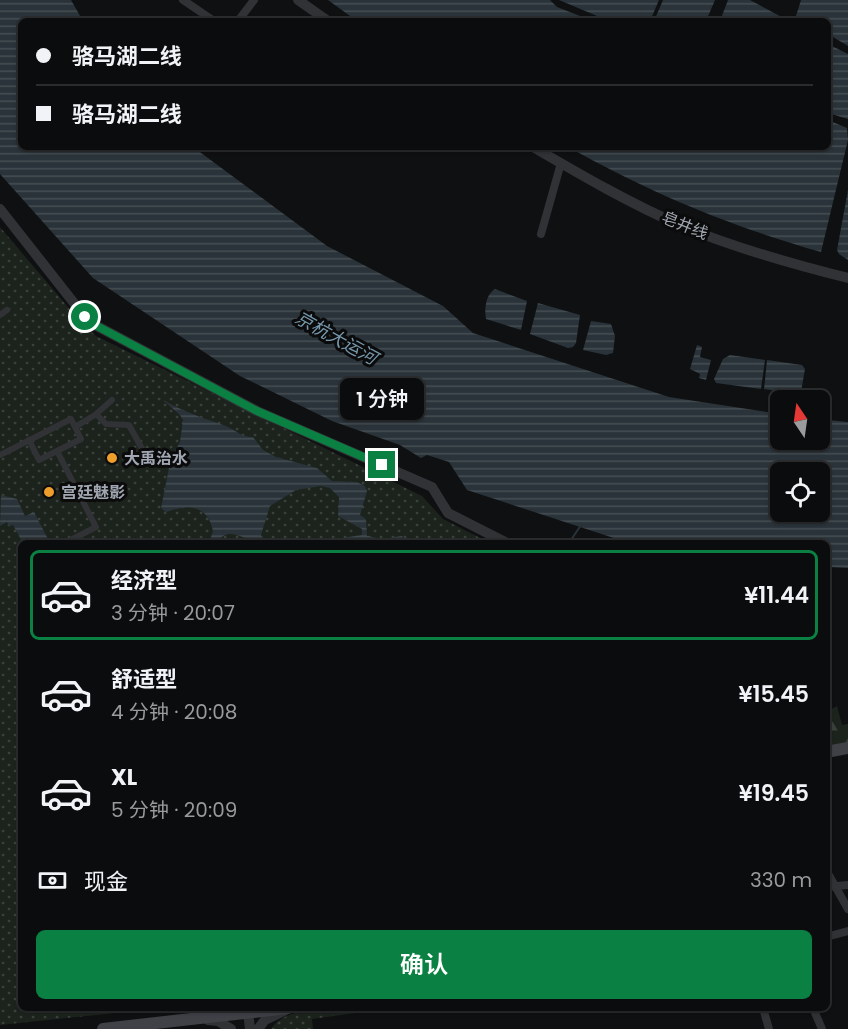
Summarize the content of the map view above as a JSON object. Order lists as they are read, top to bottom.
{
  "streets": {
    "street": ["皂井线"]
  },
  "water": ["京杭大运河"],
  "places": ["大禹治水", "宫廷魅影"],
  "north": "top",
  "page": {
    "banner": ["骆马湖二线", "骆马湖二线"],
    "bubble": "1 分钟",
    "list": [
      {
        "name": "经济型",
        "note": "3 分钟 · 20:07",
        "value": "¥11.44"
      },
      {
        "name": "舒适型",
        "note": "4 分钟 · 20:08",
        "value": "¥15.45"
      },
      {
        "name": "XL",
        "note": "5 分钟 · 20:09",
        "value": "¥19.45"
      }
    ],
    "pay": ["现金", "330 m"],
    "buttons": "确认"
  }
}
